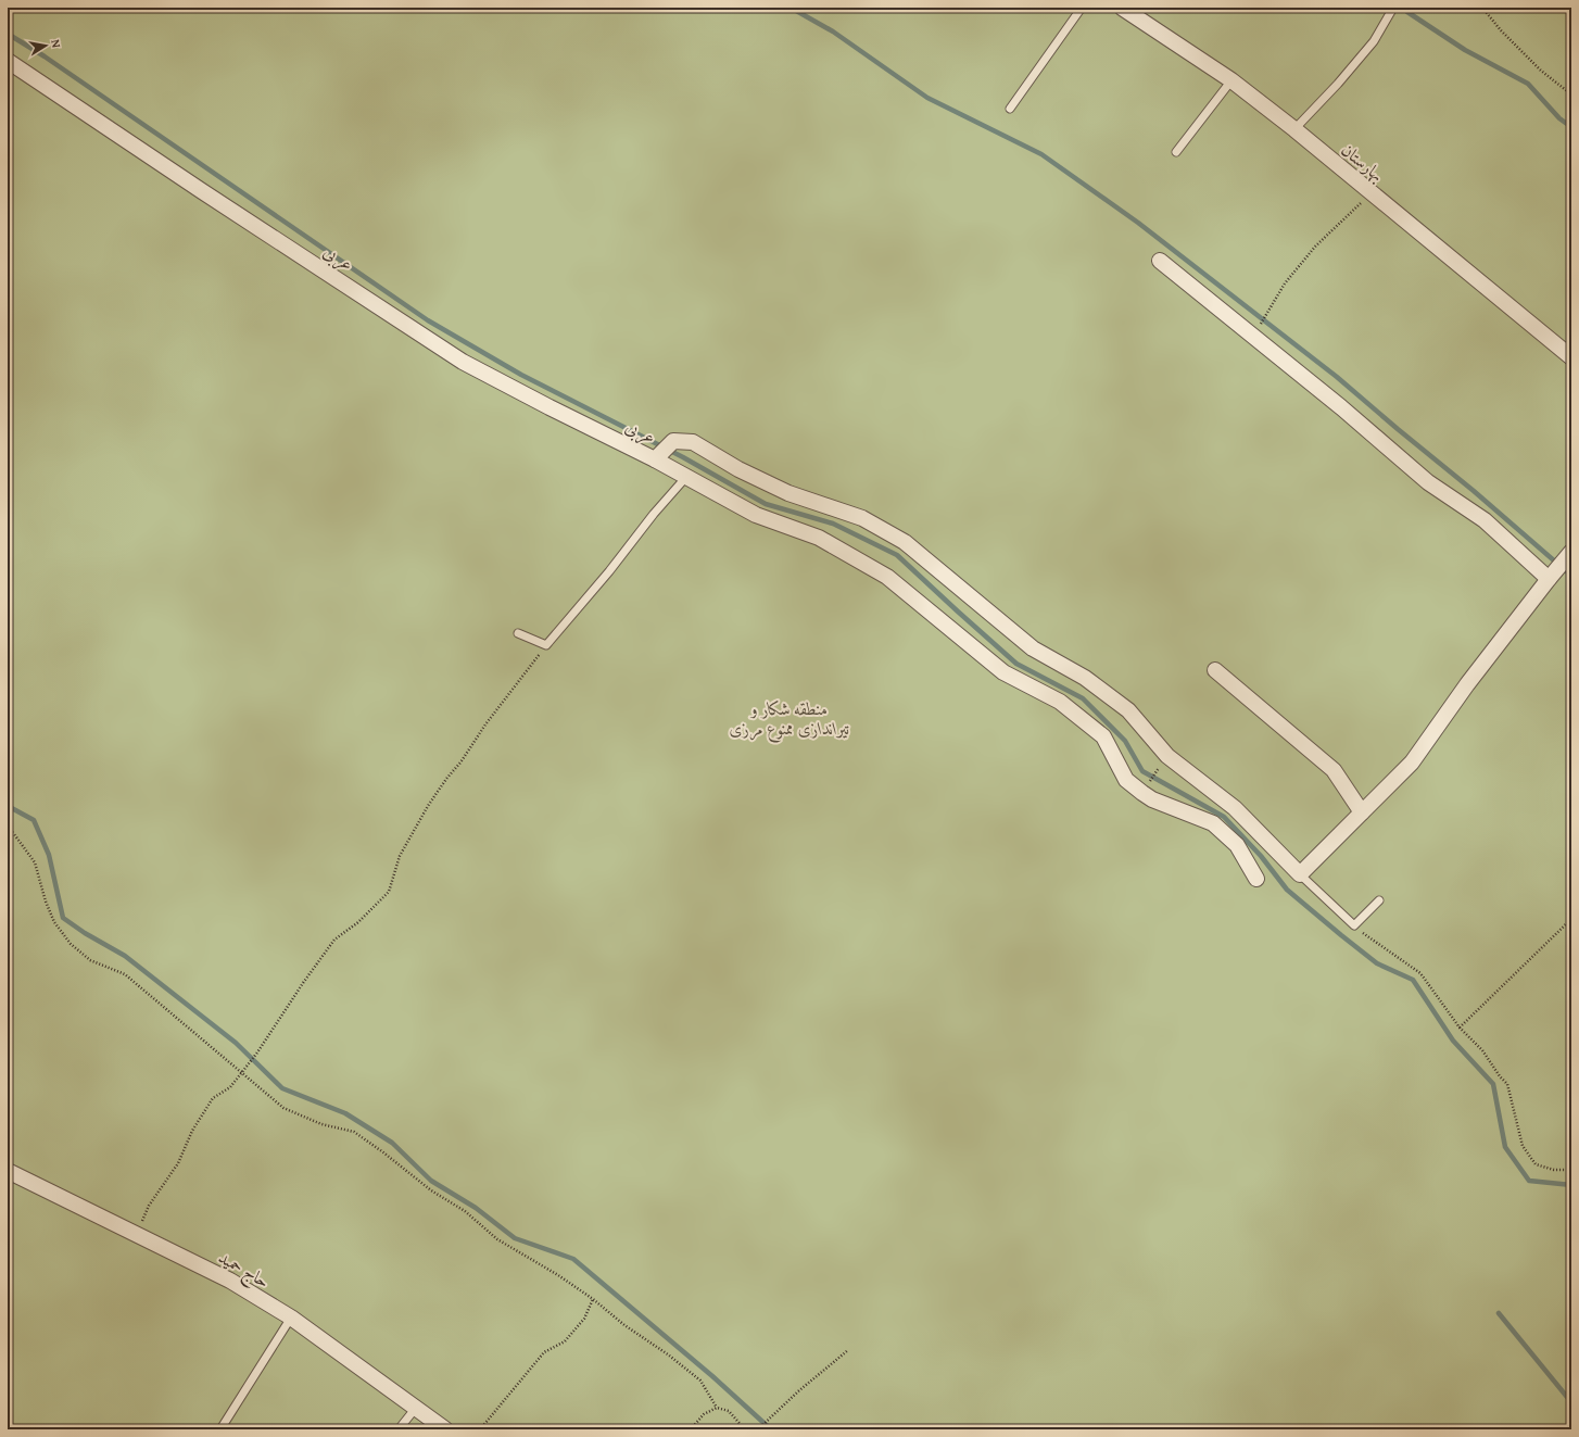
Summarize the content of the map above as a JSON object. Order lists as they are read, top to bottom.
{
  "streets": {
    "street": ["بهارستان", "عربی", "حاج حمید"]
  },
  "parks": ["منطقه شکار و تیراندازی ممنوع مرزی"],
  "north": "right"
}
